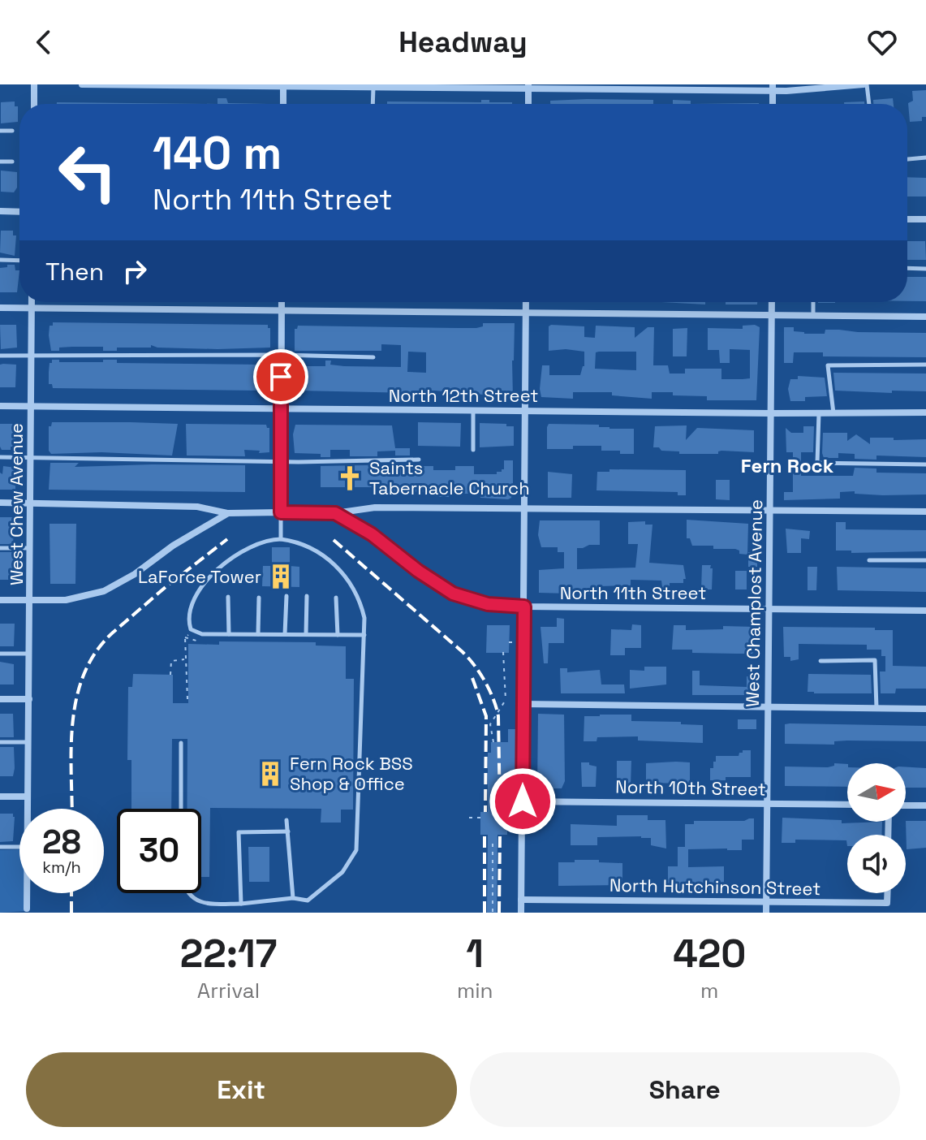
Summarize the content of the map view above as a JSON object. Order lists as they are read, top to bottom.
{
  "streets": {
    "street": [
      "North 12th Street",
      "West Chew Avenue",
      "North 11th Street",
      "West Champlost Avenue",
      "North 10th Street",
      "North Hutchinson Street"
    ]
  },
  "crossings": [
    ["North 12th Street", "West Chew Avenue"],
    ["North 12th Street", "West Champlost Avenue"],
    ["West Chew Avenue", "North 11th Street"],
    ["North 11th Street", "West Champlost Avenue"],
    ["West Champlost Avenue", "North 10th Street"],
    ["West Champlost Avenue", "North Hutchinson Street"]
  ],
  "districts": ["Fern Rock"],
  "places": {
    "church": ["Saints Tabernacle Church"],
    "building": ["LaForce Tower", "Fern Rock BSS Shop & Office"]
  },
  "north": "right",
  "page": {
    "header": "Headway",
    "turn": ["140 m", "North 11th Street"],
    "then": "Then",
    "speed": "28 km/h",
    "limit": "30",
    "eta": [
      "22:17",
      "Arrival",
      "1",
      "min",
      "420",
      "m"
    ],
    "buttons": ["Exit", "Share"]
  }
}
